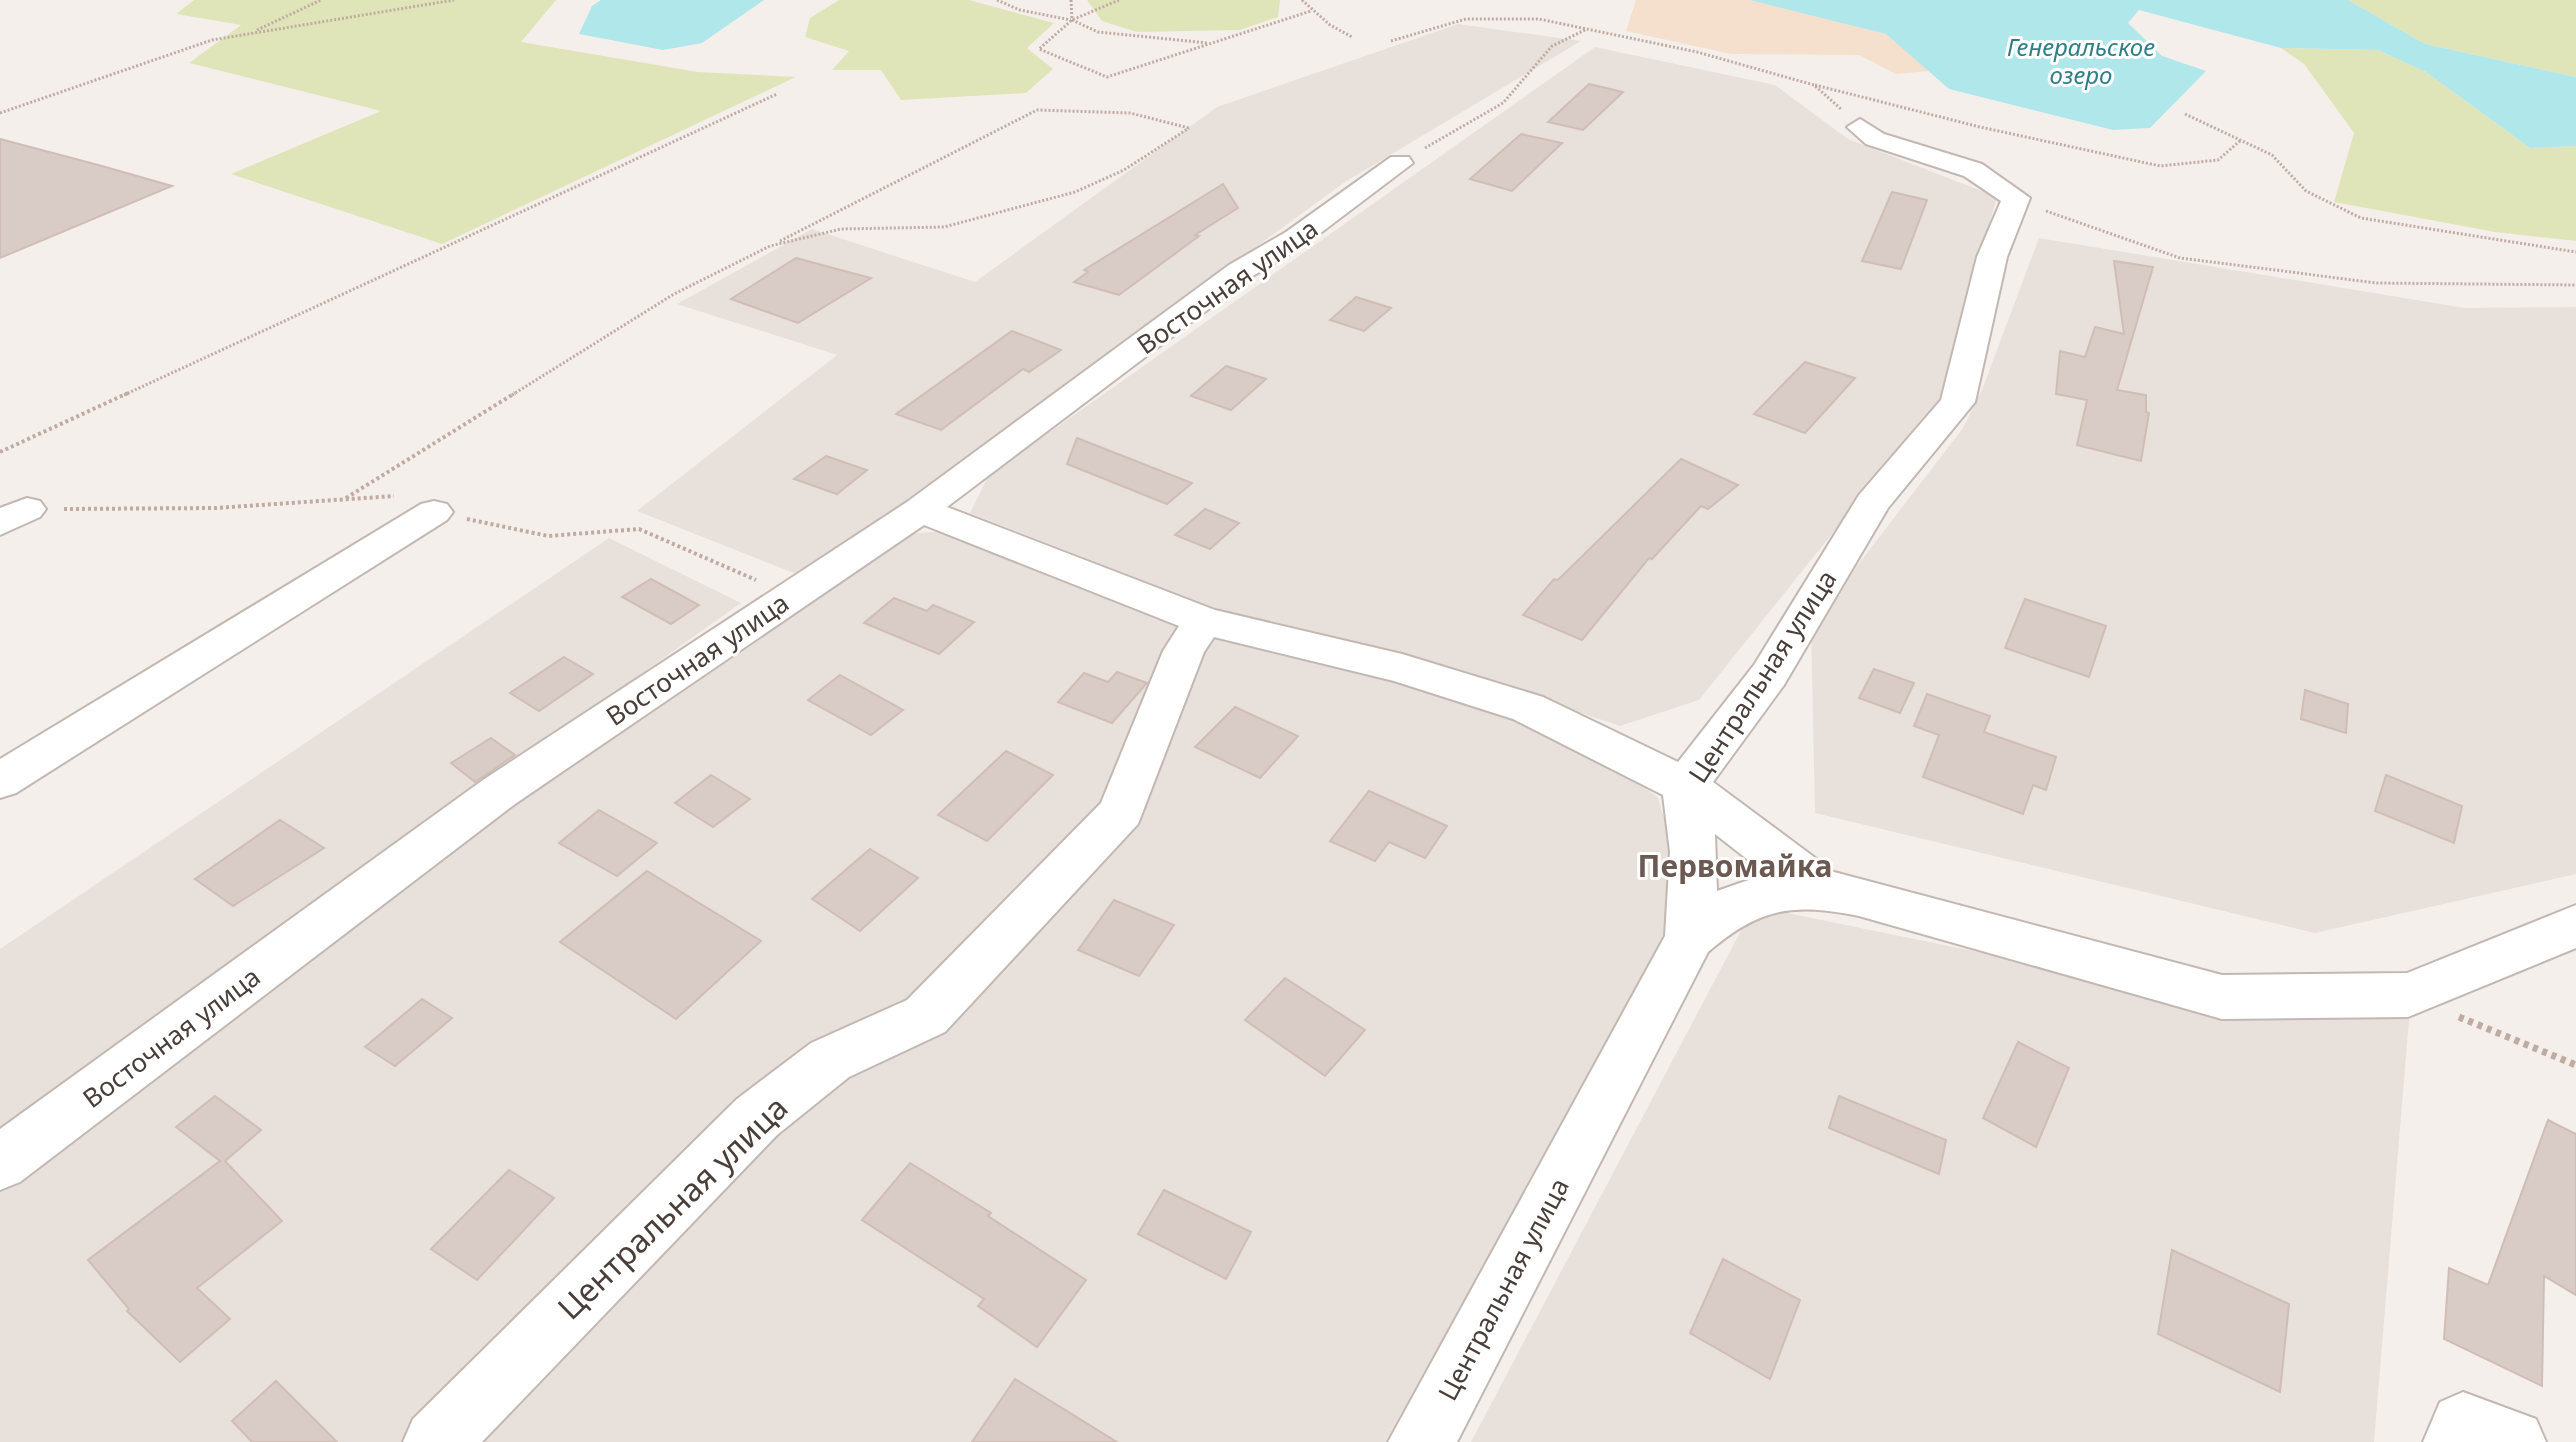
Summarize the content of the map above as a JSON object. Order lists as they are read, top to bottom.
{
  "streets": {
    "street": ["Восточная улица", "Центральная улица"]
  },
  "districts": ["Первомайка"],
  "water": ["Генеральское озеро"]
}
